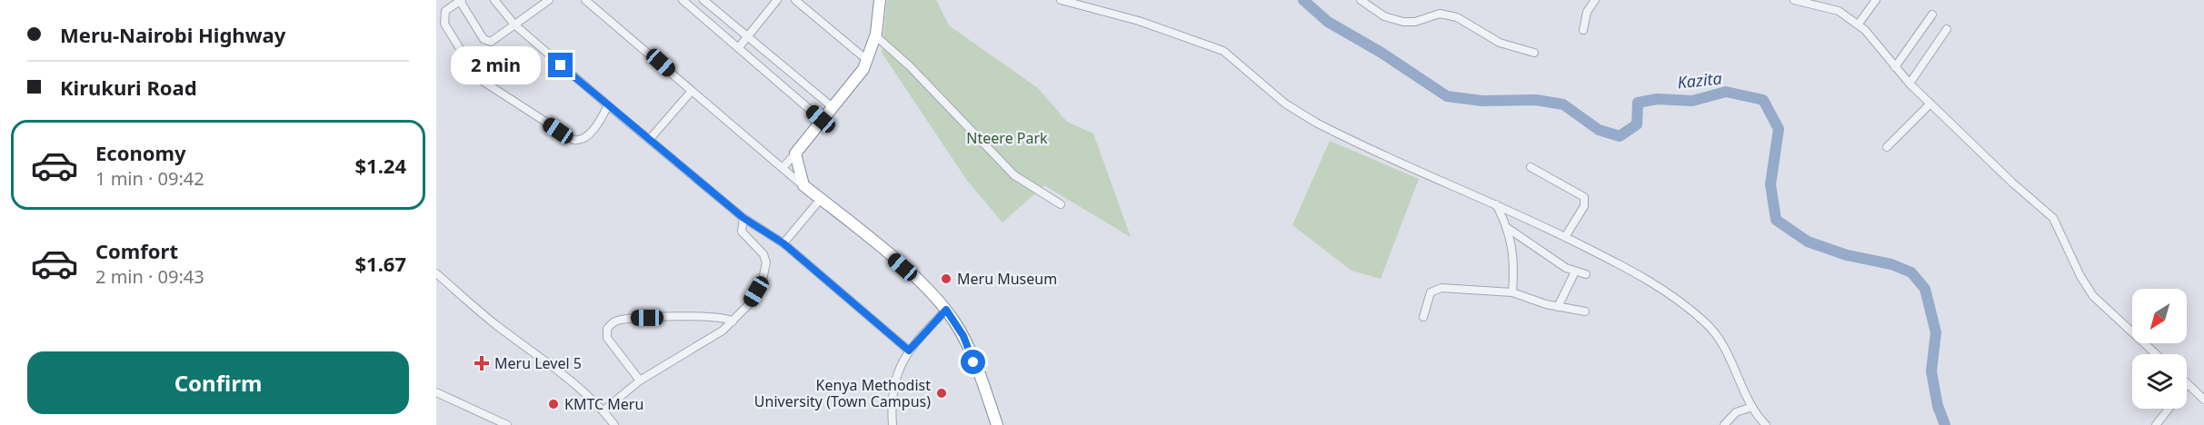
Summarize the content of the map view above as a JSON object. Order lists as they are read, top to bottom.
{
  "water": ["Kazita"],
  "parks": ["Nteere Park"],
  "places": {
    "other": ["Meru Museum", "Kenya Methodist University (Town Campus)", "KMTC Meru"],
    "health": ["Meru Level 5"]
  },
  "north": "bottom left",
  "page": {
    "banner": ["Meru-Nairobi Highway", "Kirukuri Road"],
    "bubble": "2 min",
    "list": [
      {
        "name": "Economy",
        "note": "1 min · 09:42",
        "value": "$1.24"
      },
      {
        "name": "Comfort",
        "note": "2 min · 09:43",
        "value": "$1.67"
      }
    ],
    "buttons": "Confirm"
  }
}
